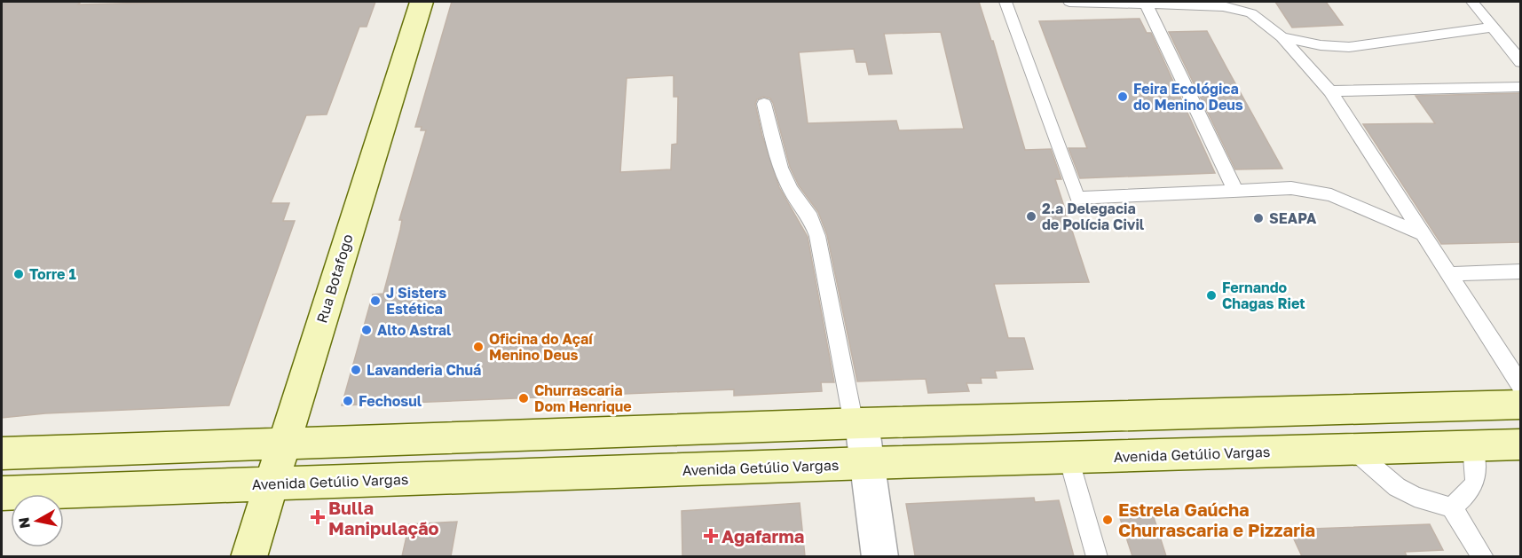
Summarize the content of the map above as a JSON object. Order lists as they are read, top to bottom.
{
  "streets": {
    "main road": ["Rua Botafogo", "Avenida Getúlio Vargas"]
  },
  "crossings": [
    ["Rua Botafogo", "Avenida Getúlio Vargas"]
  ],
  "places": {
    "other": [
      "Feira Ecológica do Menino Deus",
      "2.ª Delegacia de Polícia Civil",
      "SEAPA",
      "Torre 1",
      "Fernando Chagas Riet",
      "J Sisters Estética",
      "Alto Astral",
      "Oficina do Açaí Menino Deus",
      "Lavanderia Chuá",
      "Churrascaria Dom Henrique",
      "Fechosul",
      "Estrela Gaúcha Churrascaria e Pizzaria"
    ],
    "health": ["Bulla Manipulação", "Agafarma"]
  },
  "north": "left"
}
